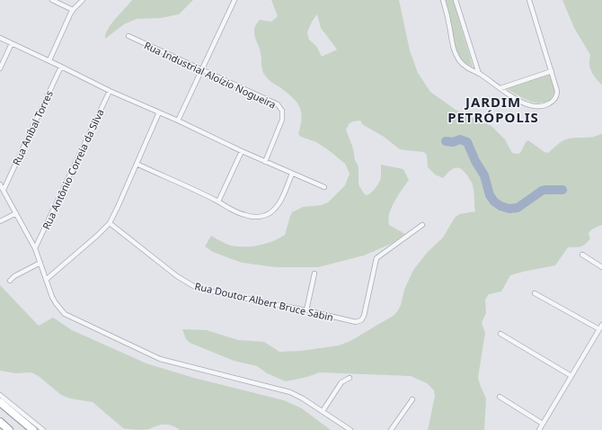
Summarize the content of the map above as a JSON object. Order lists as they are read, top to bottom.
{
  "streets": {
    "street": [
      "Rua Industrial Aloízio Nogueira",
      "Rua Aníbal Torres",
      "Rua Antônio Correia da Silva",
      "Rua Doutor Albert Bruce Sabin"
    ]
  },
  "districts": ["JARDIM PETRÓPOLIS"]
}
